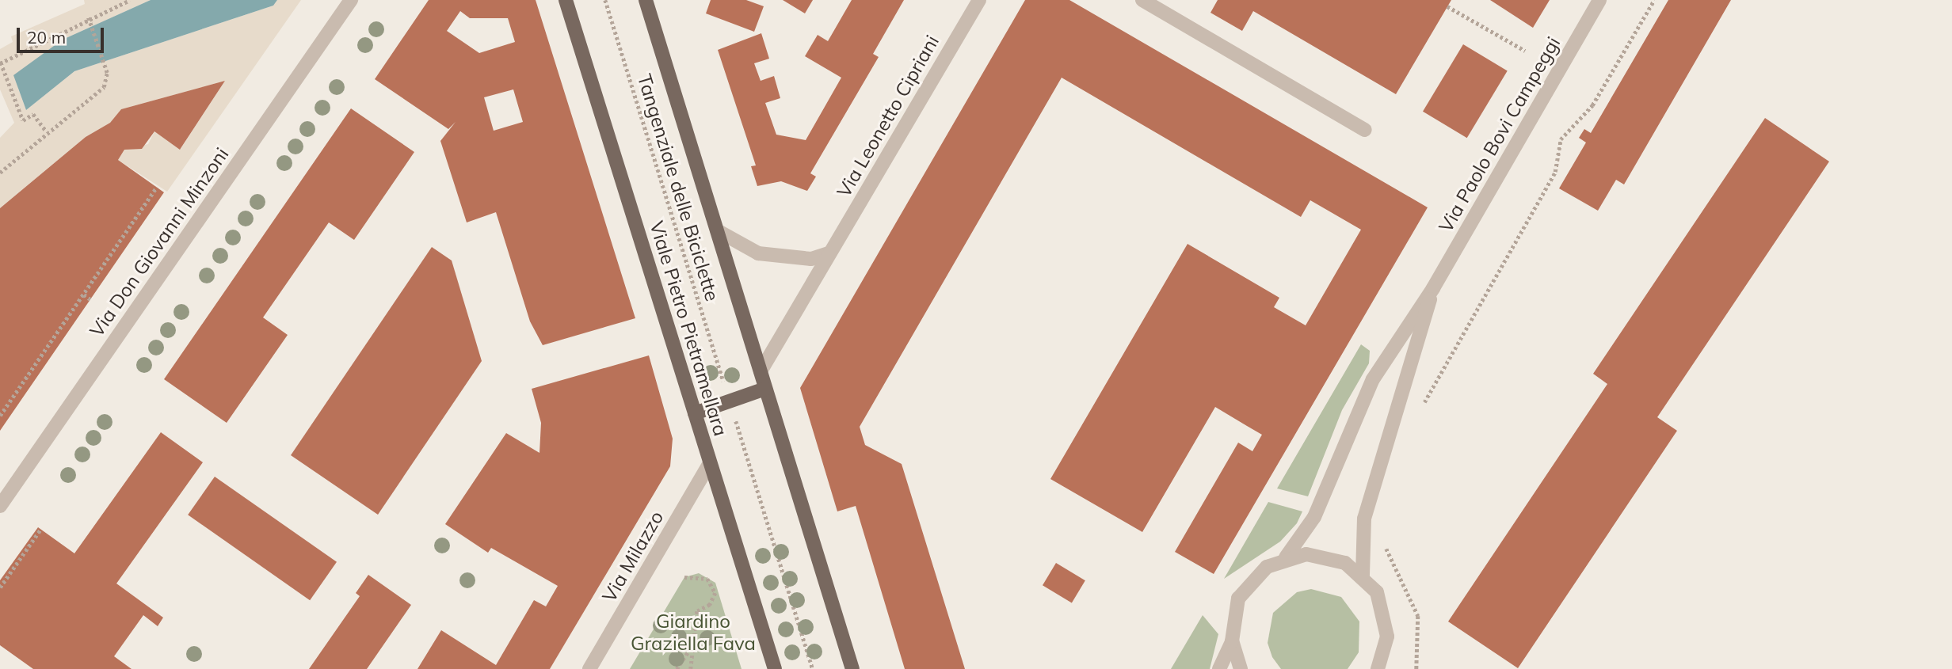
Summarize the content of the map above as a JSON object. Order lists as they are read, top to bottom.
{
  "streets": {
    "main road": ["Viale Pietro Pietramellara"],
    "street": [
      "Via Leonetto Cipriani",
      "Via Paolo Bovi Campeggi",
      "Via Don Giovanni Minzoni",
      "Via Milazzo"
    ],
    "path": ["Tangenziale delle Biciclette"]
  },
  "crossings": [
    ["Viale Pietro Pietramellara", "Via Milazzo"]
  ],
  "parks": ["Giardino Graziella Fava"],
  "scale_bar": "20 m"
}
